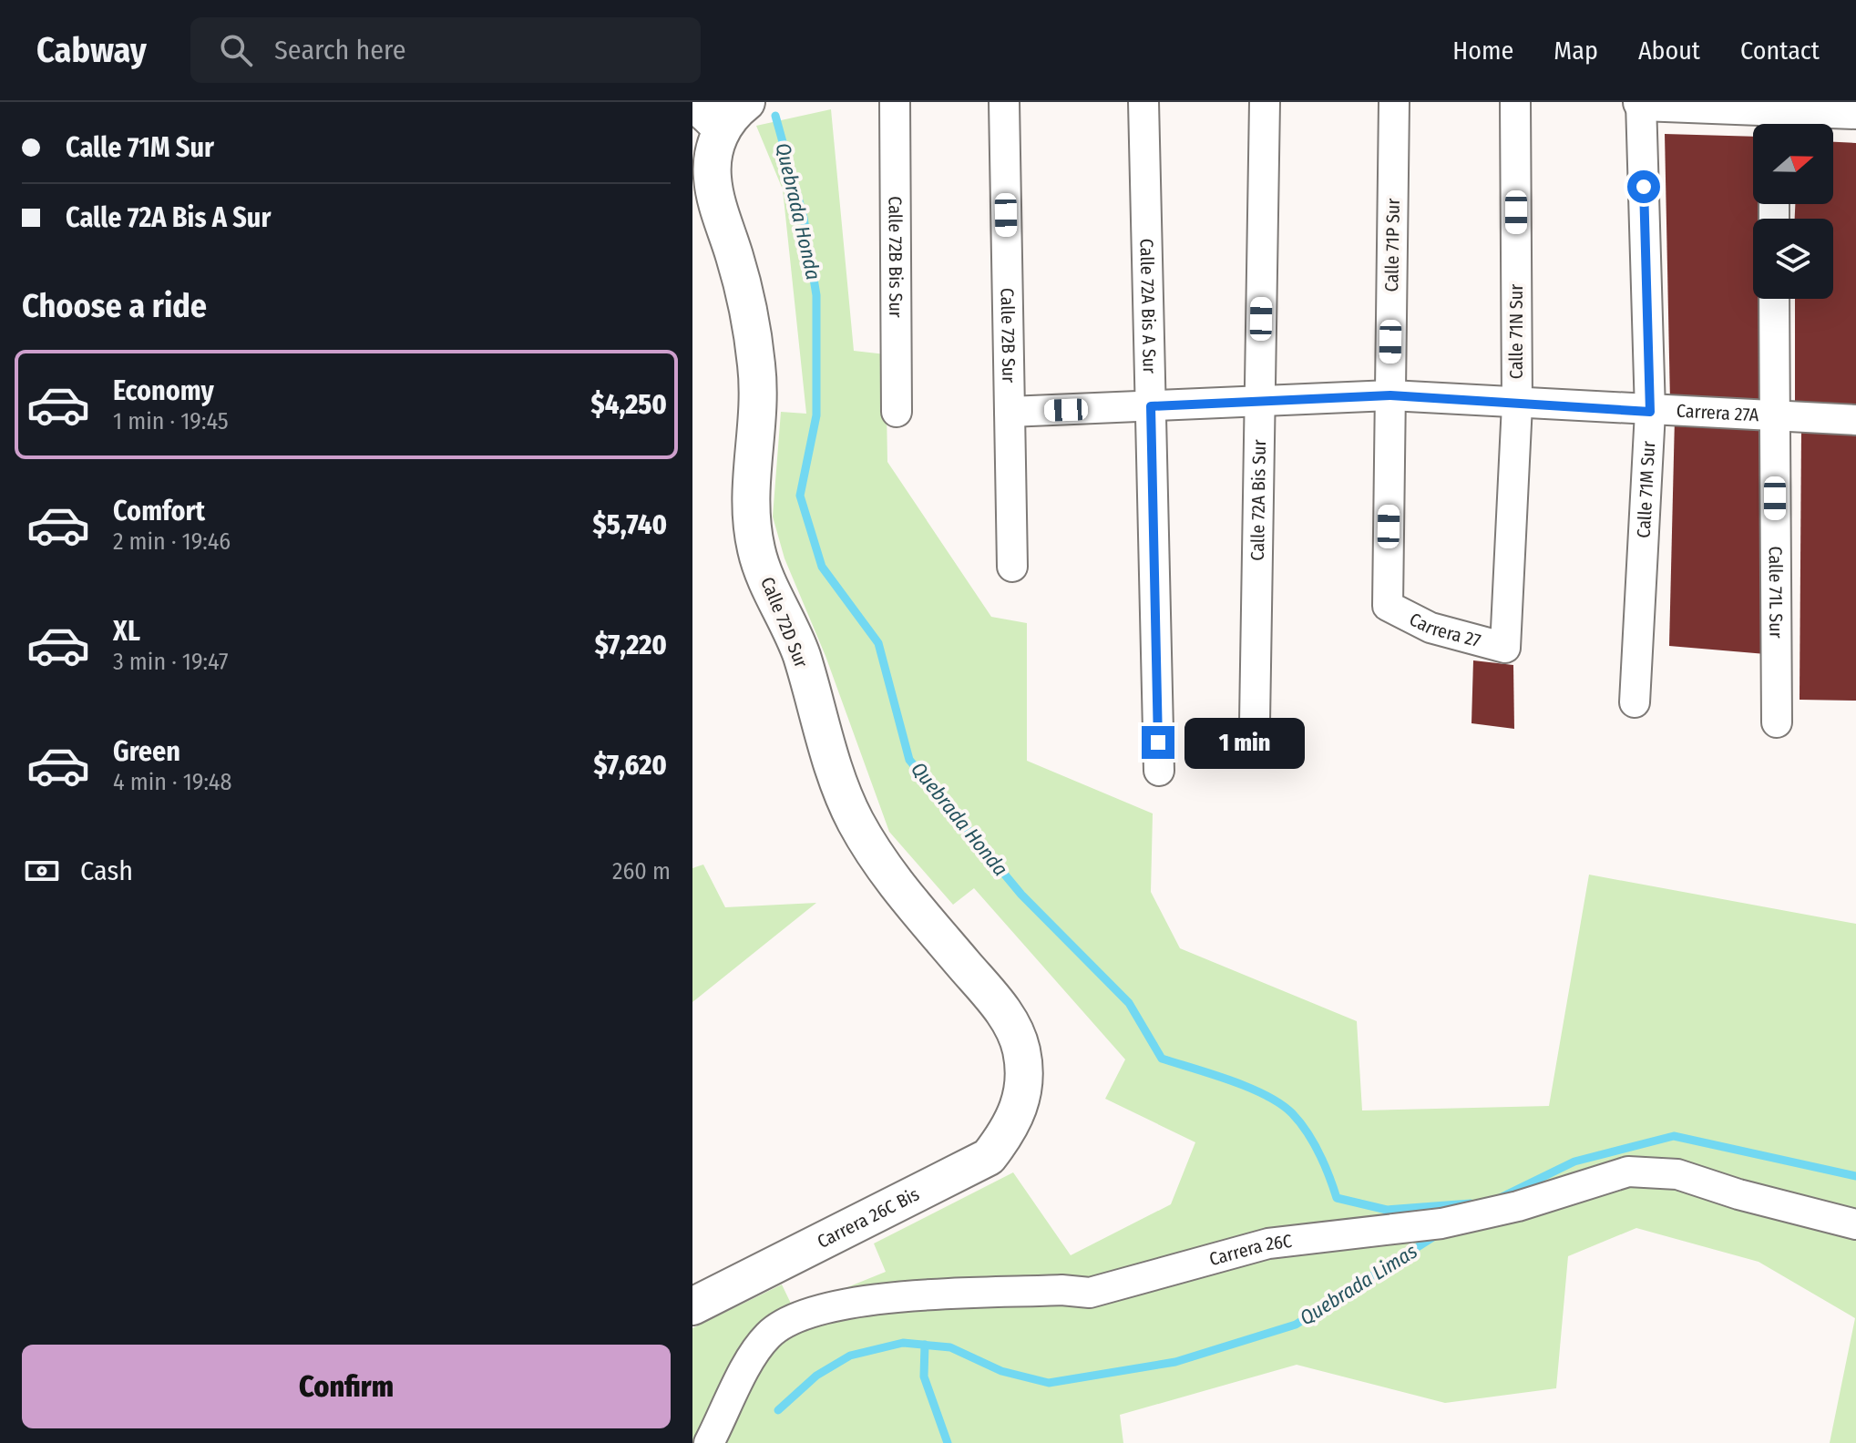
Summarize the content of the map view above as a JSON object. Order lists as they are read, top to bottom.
{
  "streets": {
    "street": [
      "Calle 71P Sur",
      "Calle 72B Bis Sur",
      "Calle 72A Bis A Sur",
      "Calle 71N Sur",
      "Calle 72B Sur",
      "Carrera 27A",
      "Calle 71M Sur",
      "Calle 72A Bis Sur",
      "Calle 71L Sur",
      "Calle 72D Sur",
      "Carrera 27",
      "Carrera 26C Bis",
      "Carrera 26C"
    ]
  },
  "crossings": [
    ["Calle 71P Sur", "Carrera 27A"],
    ["Calle 71P Sur", "Carrera 27"],
    ["Calle 72A Bis A Sur", "Carrera 27A"],
    ["Calle 71N Sur", "Carrera 27A"],
    ["Calle 71N Sur", "Carrera 27"],
    ["Calle 72B Sur", "Carrera 27A"],
    ["Carrera 27A", "Calle 71M Sur"],
    ["Carrera 27A", "Calle 72A Bis Sur"],
    ["Carrera 27A", "Calle 71L Sur"],
    ["Calle 72D Sur", "Carrera 26C Bis"]
  ],
  "water": ["Quebrada Honda", "Quebrada Limas"],
  "north": "right",
  "page": {
    "header": "Cabway",
    "search": "Search here",
    "nav": [
      "Home",
      "Map",
      "About",
      "Contact"
    ],
    "banner": ["Calle 71M Sur", "Calle 72A Bis A Sur"],
    "heading": "Choose a ride",
    "list": [
      {
        "name": "Economy",
        "note": "1 min · 19:45",
        "value": "$4,250"
      },
      {
        "name": "Comfort",
        "note": "2 min · 19:46",
        "value": "$5,740"
      },
      {
        "name": "XL",
        "note": "3 min · 19:47",
        "value": "$7,220"
      },
      {
        "name": "Green",
        "note": "4 min · 19:48",
        "value": "$7,620"
      }
    ],
    "bubble": "1 min",
    "pay": ["Cash", "260 m"],
    "buttons": "Confirm"
  }
}
